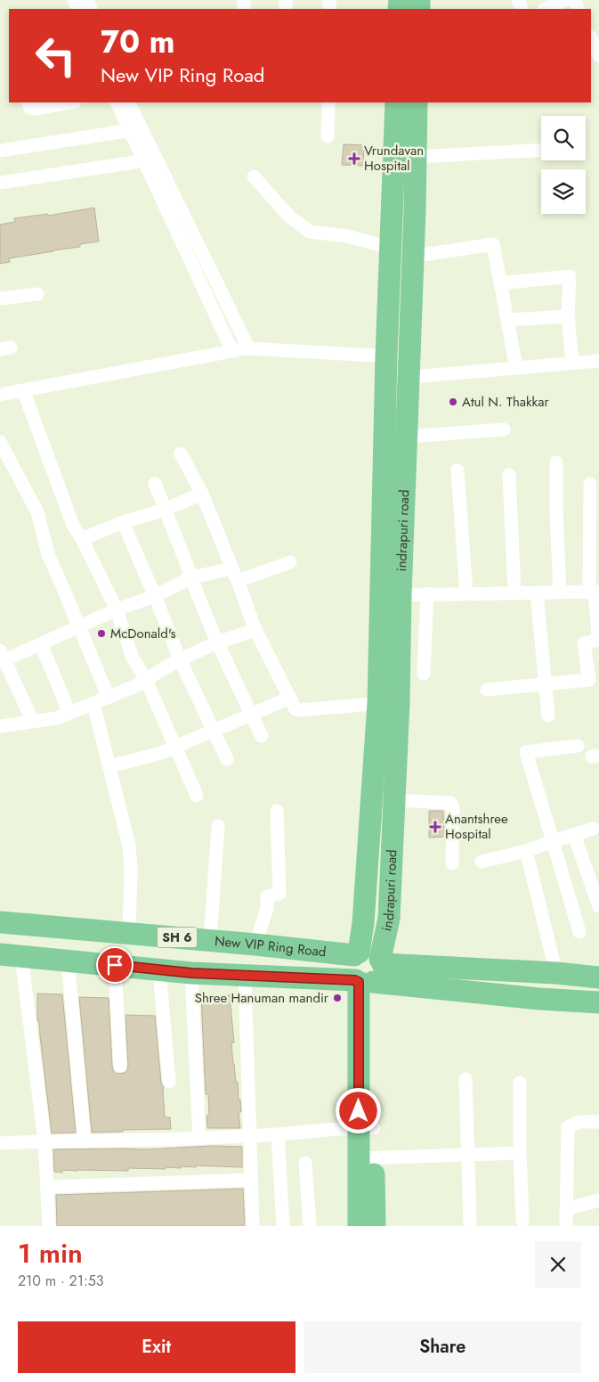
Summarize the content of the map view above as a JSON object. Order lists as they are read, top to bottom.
{
  "streets": {
    "main road": ["indrapuri road", "SH 6", "New VIP Ring Road"]
  },
  "crossings": [
    ["indrapuri road", "New VIP Ring Road"]
  ],
  "places": {
    "health": ["Vrundavan Hospital", "Anantshree Hospital"],
    "other": ["Atul N. Thakkar", "McDonald's", "Shree Hanuman mandir"]
  },
  "page": {
    "turn": ["70 m", "New VIP Ring Road"],
    "heading": ["1 min", "210 m · 21:53"],
    "buttons": ["Exit", "Share"]
  }
}
